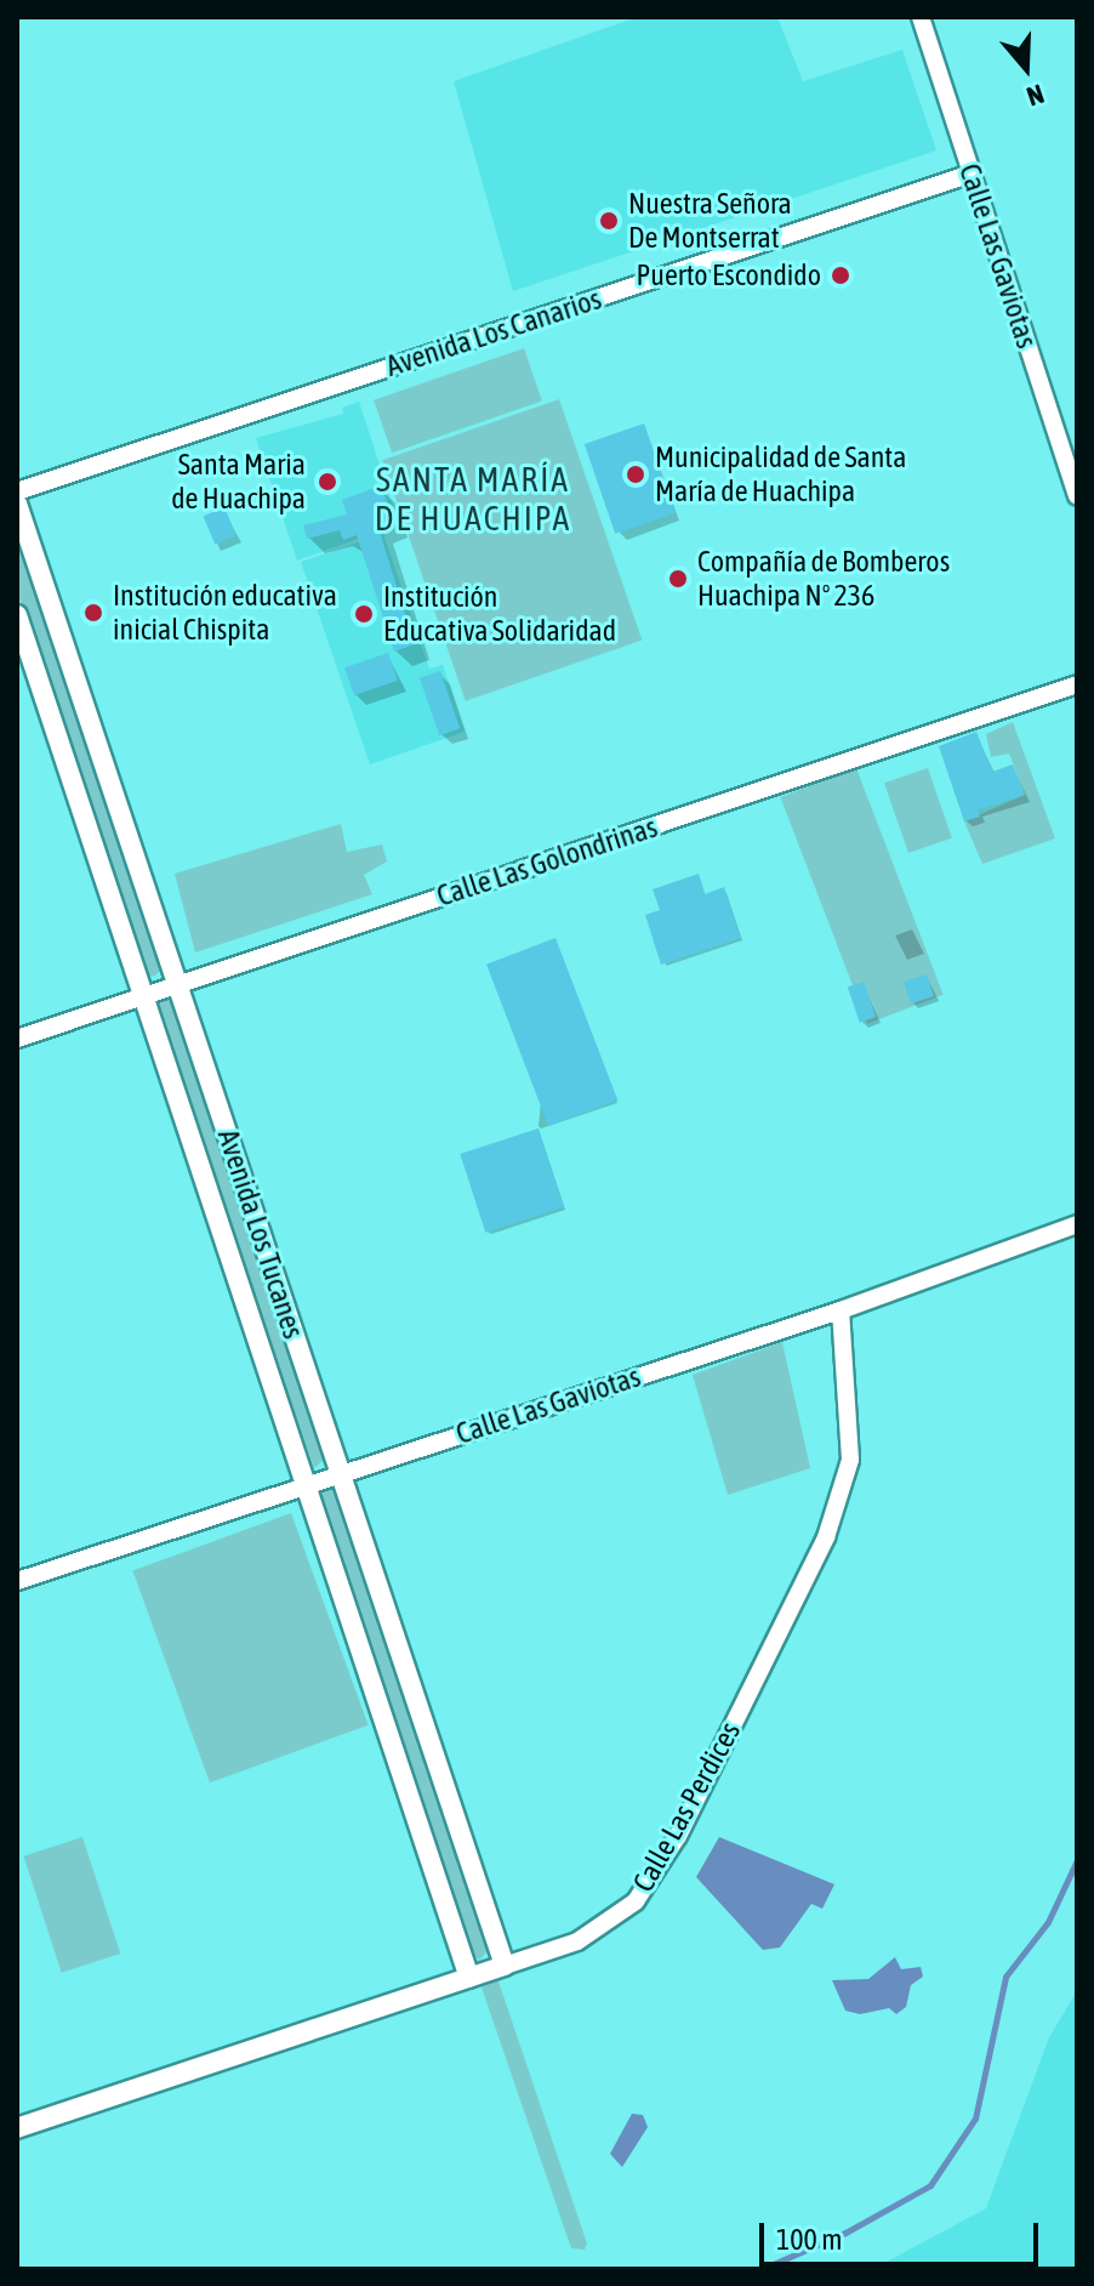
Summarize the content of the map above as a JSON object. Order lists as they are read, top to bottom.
{
  "streets": {
    "street": [
      "Calle Las Gaviotas",
      "Avenida Los Canarios",
      "Calle Las Golondrinas",
      "Avenida Los Tucanes",
      "Calle Las Perdices"
    ]
  },
  "crossings": [
    ["Calle Las Gaviotas", "Avenida Los Canarios"],
    ["Calle Las Gaviotas", "Avenida Los Tucanes"],
    ["Calle Las Gaviotas", "Calle Las Perdices"],
    ["Calle Las Golondrinas", "Avenida Los Tucanes"],
    ["Avenida Los Tucanes", "Calle Las Perdices"]
  ],
  "districts": ["SANTA MARÍA DE HUACHIPA"],
  "places": [
    "Nuestra Señora De Montserrat",
    "Puerto Escondido",
    "Municipalidad de Santa María de Huachipa",
    "Santa Maria de Huachipa",
    "Compañía de Bomberos Huachipa Nº 236",
    "Institución educativa inicial Chispita",
    "Institución Educativa Solidaridad"
  ],
  "scale_bar": "100 m",
  "north": "bottom"
}
